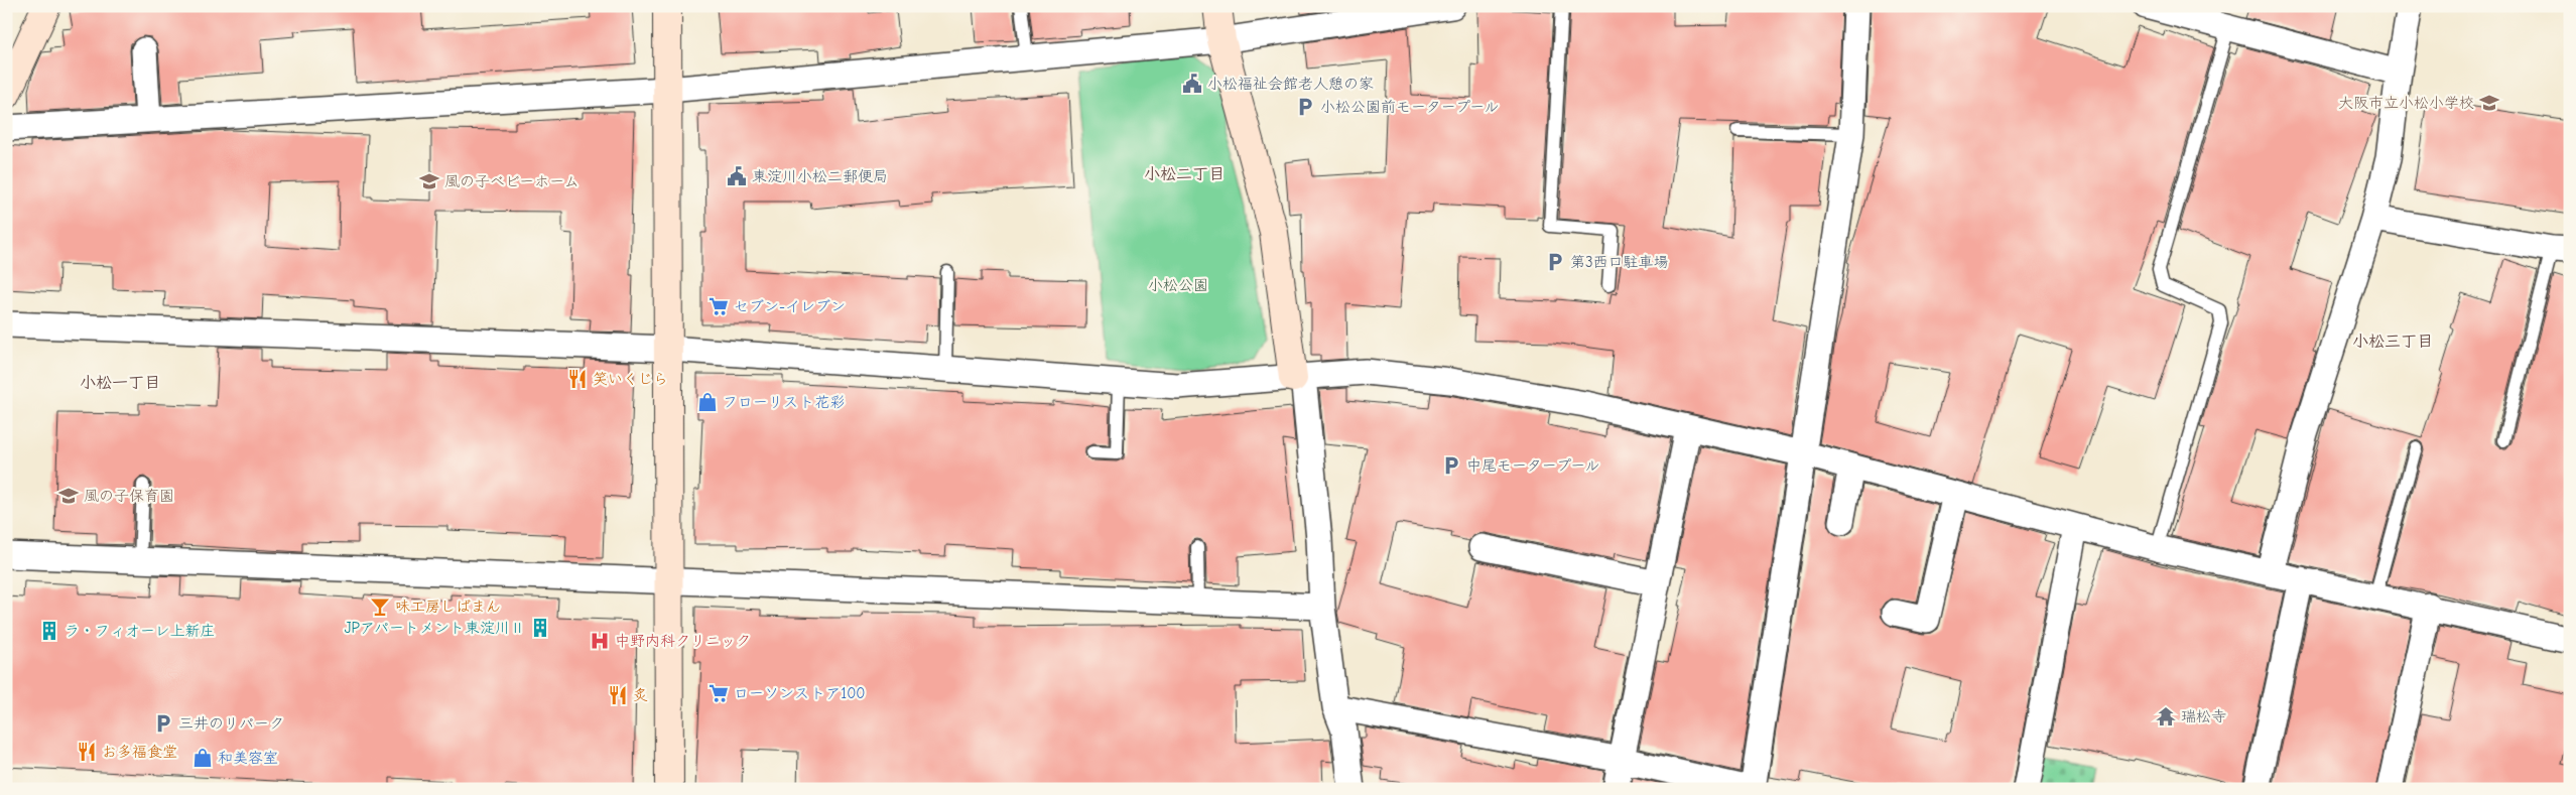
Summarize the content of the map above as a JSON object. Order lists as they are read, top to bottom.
{
  "districts": ["小松二丁目", "小松三丁目", "小松一丁目"],
  "parks": ["小松公園"],
  "places": {
    "public building": ["小松福祉会館老人憩の家", "東淀川小松二郵便局"],
    "school or university": ["大阪市立小松小学校", "風の子ベビーホーム", "風の子保育園"],
    "parking": [
      "小松公園前モータープール",
      "第3西口駐車場",
      "中尾モータープール",
      "三井のリパーク"
    ],
    "supermarket": ["セブン-イレブン", "ローソンストア100"],
    "restaurant": ["笑いくじら", "炙", "お多福食堂"],
    "shop": ["フローリスト花彩", "和美容室"],
    "bar": ["味工房しばまん"],
    "building": ["JPアパートメント東淀川Ⅱ", "ラ・フィオーレ上新庄"],
    "hospital": ["中野内科クリニック"],
    "temple": ["瑞松寺"]
  }
}
